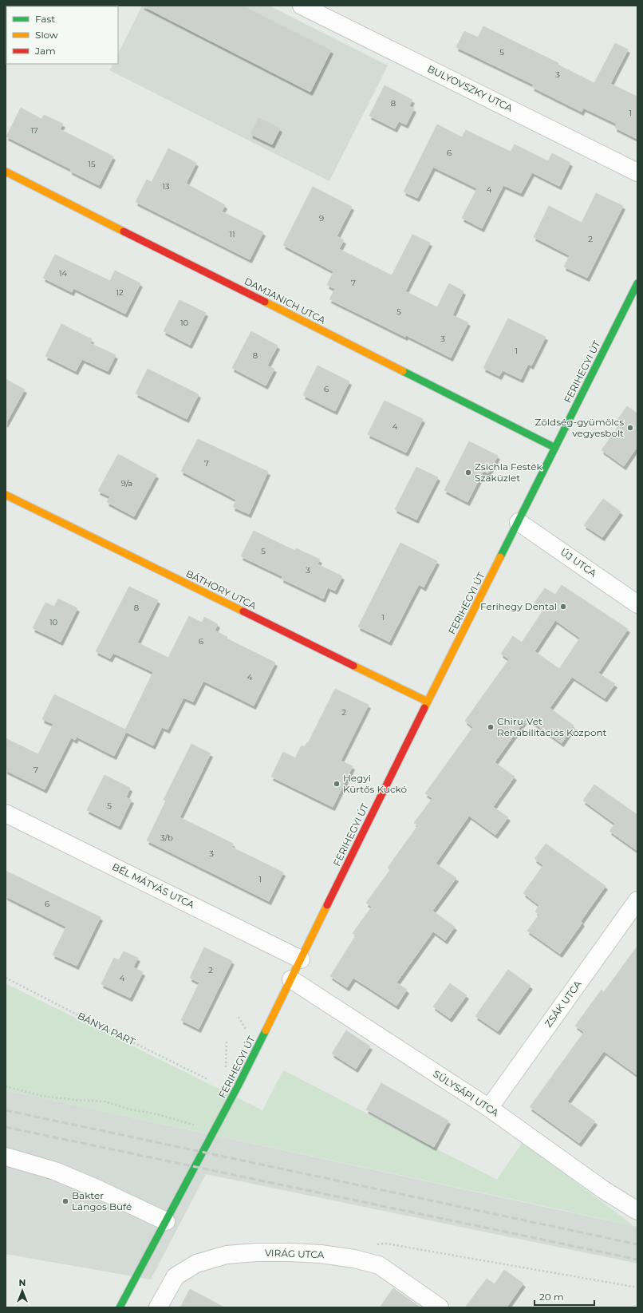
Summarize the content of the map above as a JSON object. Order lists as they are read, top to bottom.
{
  "streets": {
    "main road": ["DAMJANICH UTCA", "FERIHEGYI ÚT", "BÁTHORY UTCA"],
    "street": [
      "BULYOVSZKY UTCA",
      "ÚJ UTCA",
      "BÉL MÁTYÁS UTCA",
      "ZSÁK UTCA",
      "SÜLYSÁPI UTCA",
      "VIRÁG UTCA"
    ],
    "path": ["BÁNYA PART"]
  },
  "crossings": [
    ["DAMJANICH UTCA", "FERIHEGYI ÚT"],
    ["FERIHEGYI ÚT", "ÚJ UTCA"],
    ["FERIHEGYI ÚT", "BÁTHORY UTCA"],
    ["FERIHEGYI ÚT", "BÉL MÁTYÁS UTCA"],
    ["FERIHEGYI ÚT", "SÜLYSÁPI UTCA"],
    ["ZSÁK UTCA", "SÜLYSÁPI UTCA"]
  ],
  "places": [
    "Zöldség-gyümölcs vegyesbolt",
    "Zsichla Festék Szaküzlet",
    "Ferihegy Dental",
    "Chiru-Vet Rehabilitációs Központ",
    "Hegyi Kürtős Kuckó",
    "Bakter Lángos Büfé"
  ],
  "house_numbers": [
    "5",
    "3",
    "8",
    "1",
    "17",
    "6",
    "15",
    "13",
    "4",
    "9",
    "11",
    "2",
    "14",
    "7",
    "12",
    "5",
    "10",
    "3",
    "1",
    "8",
    "6",
    "4",
    "7",
    "9/a",
    "5",
    "3",
    "8",
    "1",
    "10",
    "6",
    "4",
    "2",
    "7",
    "5",
    "3/b",
    "3",
    "1",
    "6",
    "2",
    "4"
  ],
  "legend": ["Fast", "Slow", "Jam"],
  "scale_bar": "20 m",
  "north": "top"
}
